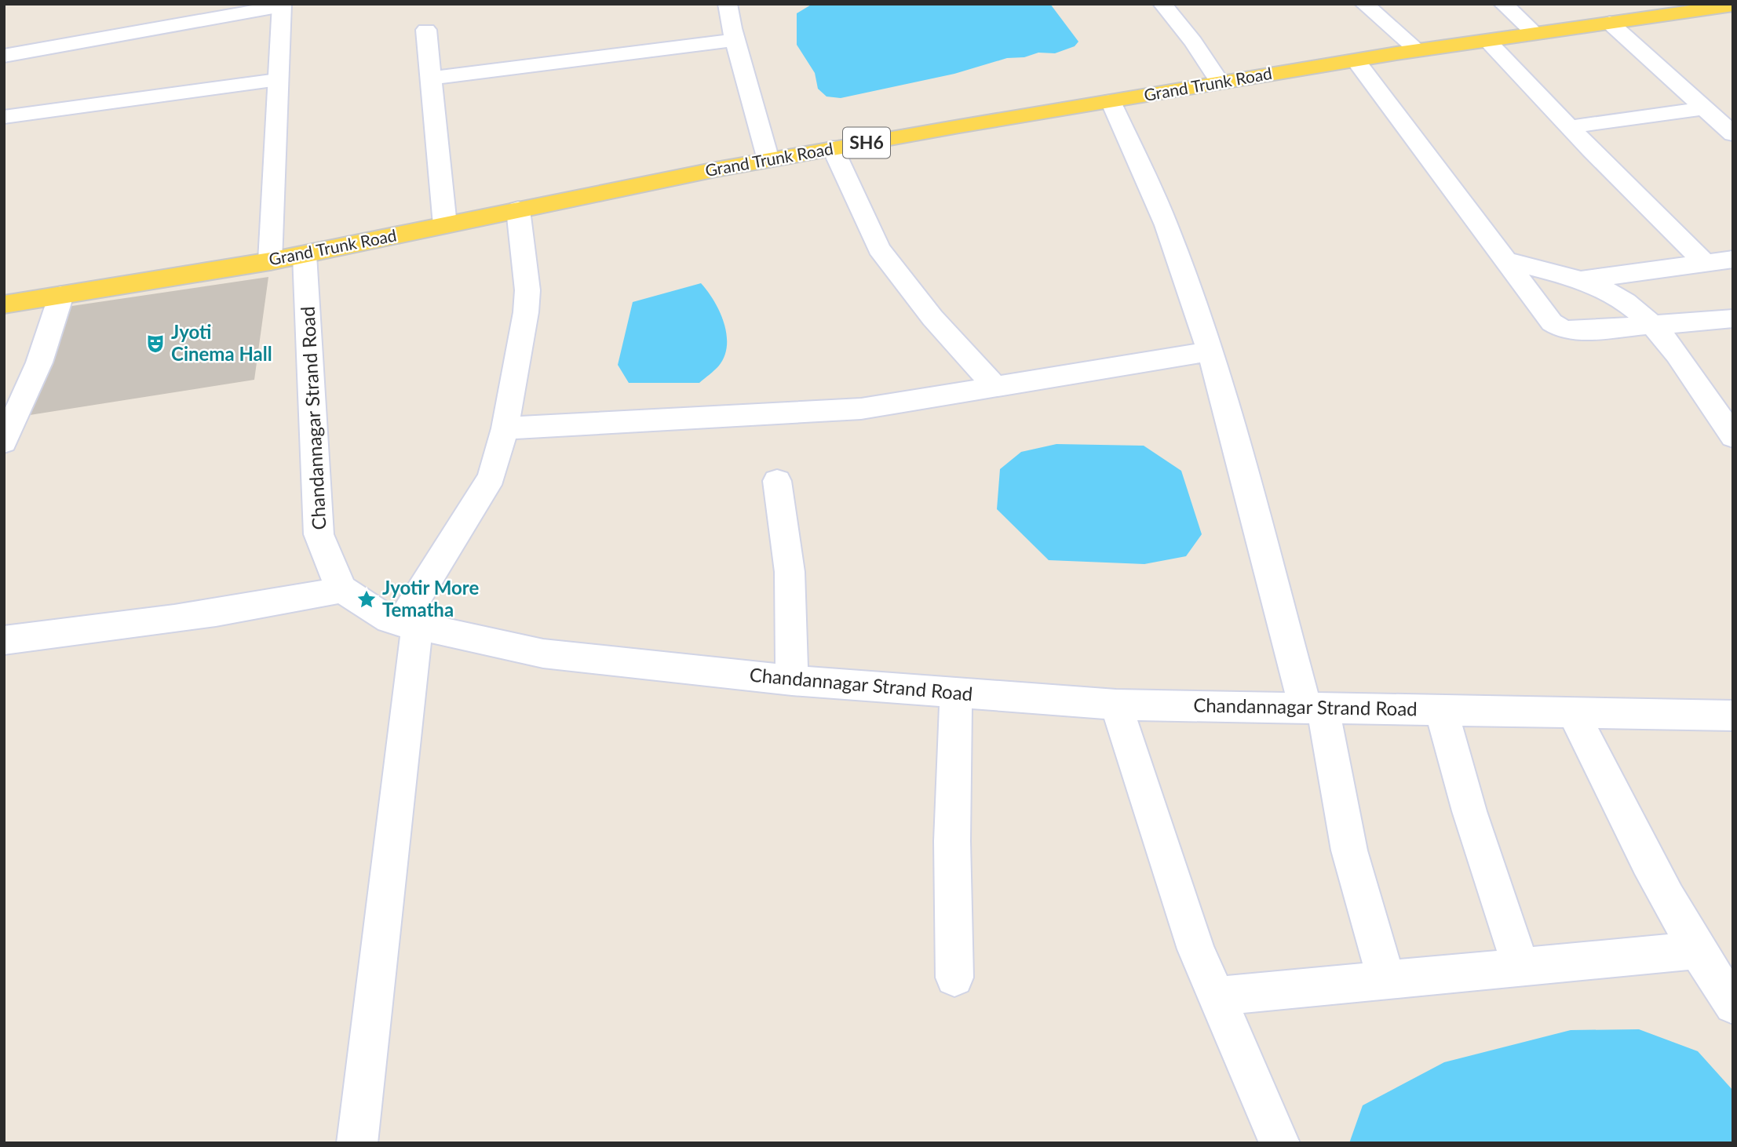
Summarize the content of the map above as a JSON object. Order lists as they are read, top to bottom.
{
  "streets": {
    "main road": ["Grand Trunk Road", "SH6"],
    "street": ["Chandannagar Strand Road"]
  },
  "crossings": [
    ["Grand Trunk Road", "Chandannagar Strand Road"]
  ],
  "places": {
    "theatre": ["Jyoti Cinema Hall"],
    "place": ["Jyotir More Tematha"]
  }
}
